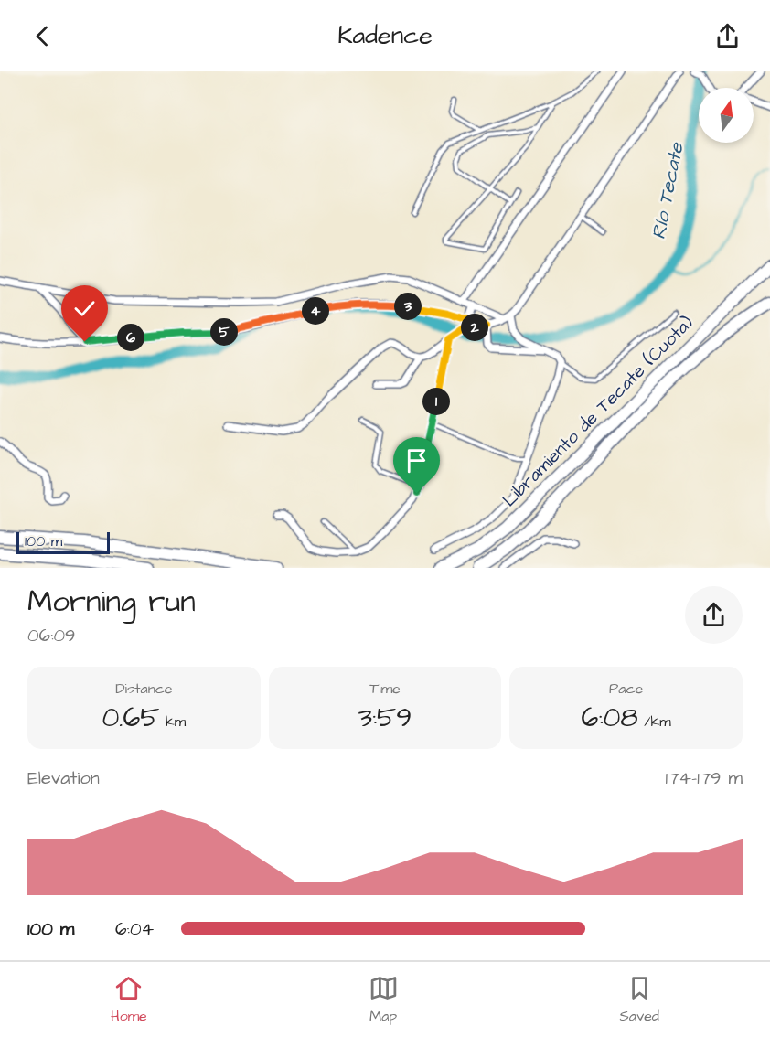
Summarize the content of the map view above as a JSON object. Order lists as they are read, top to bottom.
{
  "streets": {
    "highway": ["Libramiento de Tecate (Cuota)"]
  },
  "water": ["Río Tecate"],
  "scale_bar": "100 m",
  "north": "top",
  "page": {
    "header": "Kadence",
    "pins": [
      "3",
      "4",
      "2",
      "5",
      "6",
      "1"
    ],
    "scale": "100 m",
    "heading": ["Morning run", "06:09"],
    "stats": [
      ["Distance", "0.65 km"],
      ["Time", "3:59"],
      ["Pace", "6:08 /km"]
    ],
    "chart": ["Elevation", "174–179 m"],
    "list": [
      {
        "name": "100 m",
        "note": "6:04"
      }
    ],
    "tabs": ["Home", "Map", "Saved"]
  }
}
